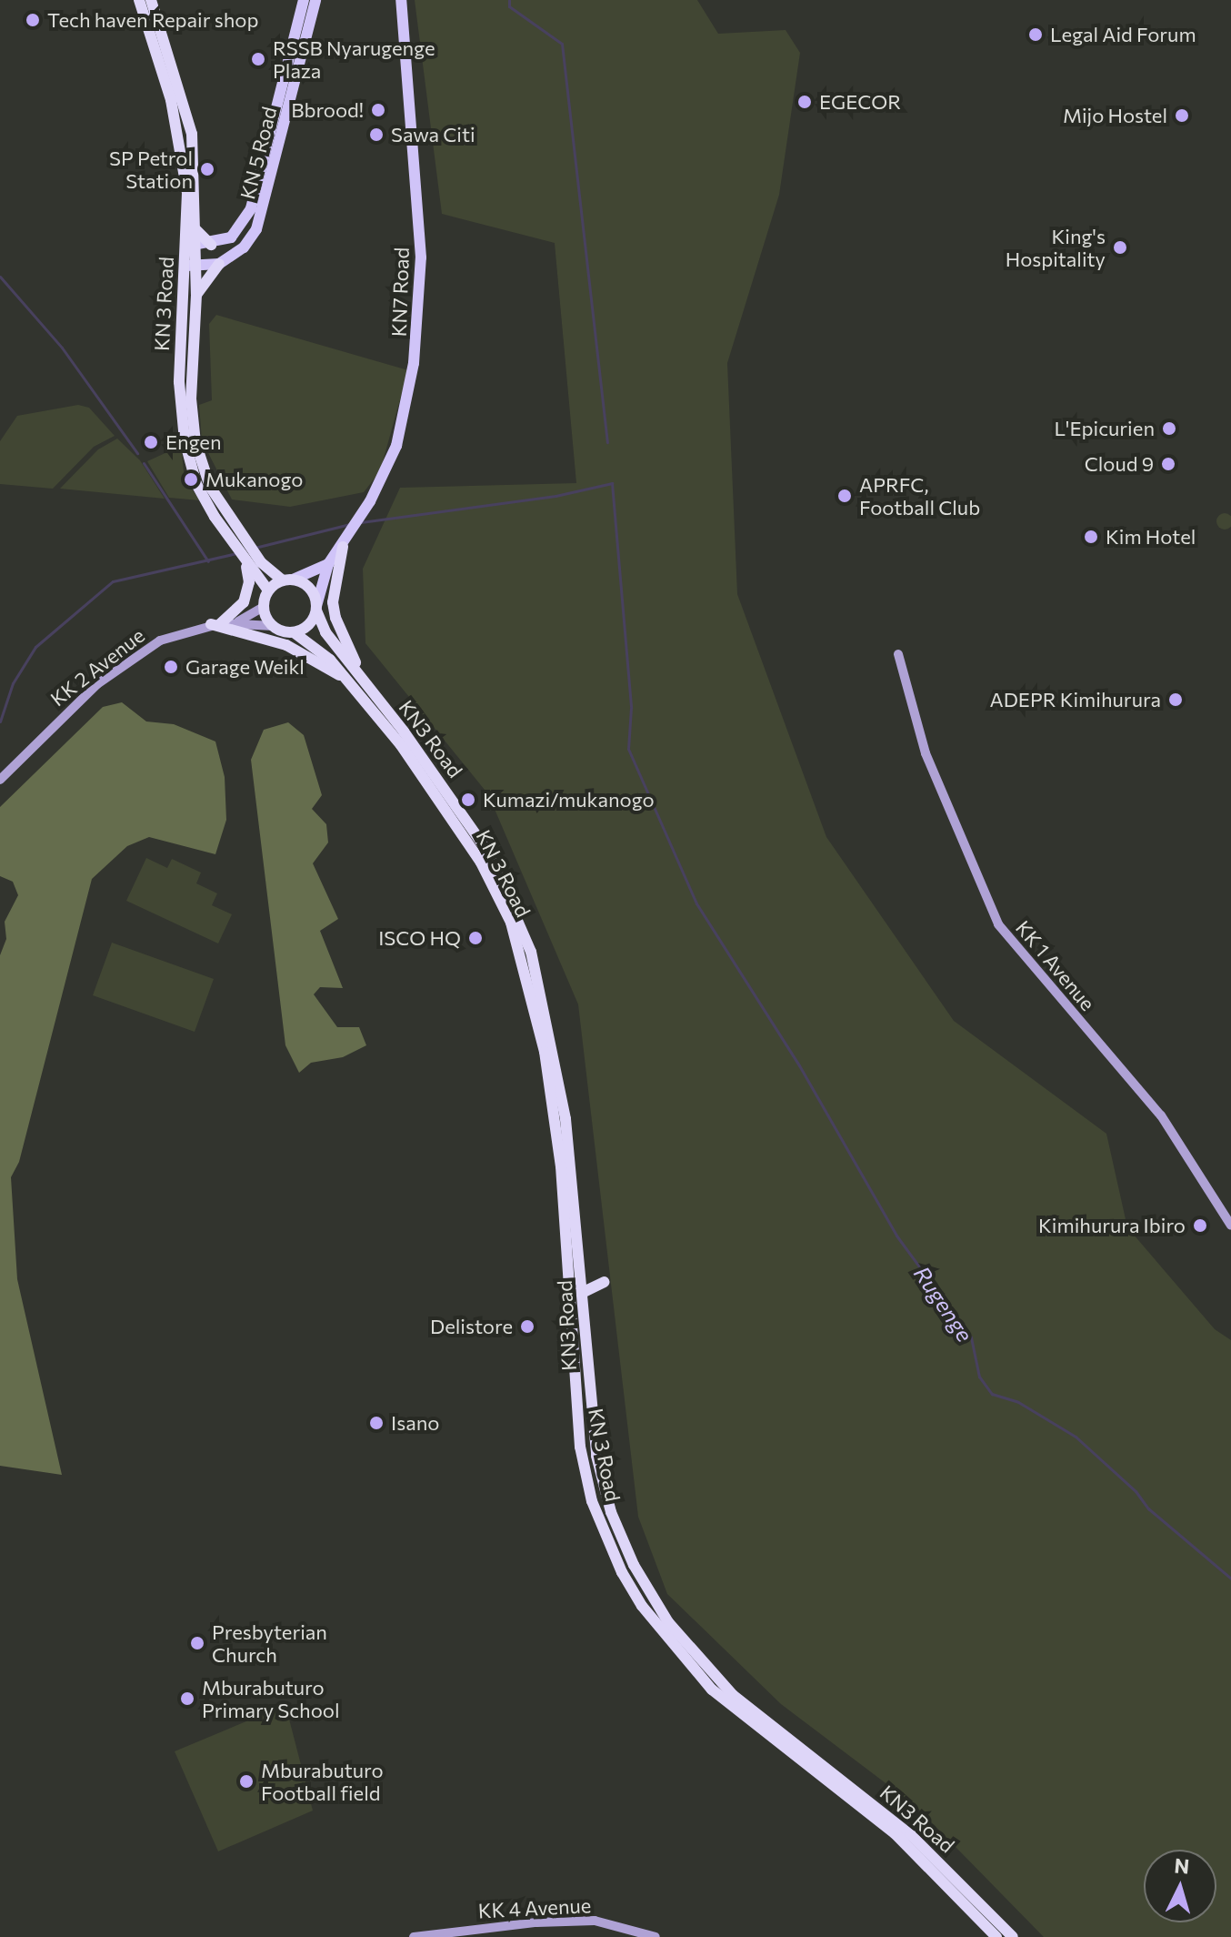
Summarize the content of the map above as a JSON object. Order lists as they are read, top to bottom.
{
  "streets": {
    "highway": ["KN 3 Road", "KN3 Road"],
    "main road": [
      "KN 5 Road",
      "KN7 Road",
      "KK 2 Avenue",
      "KK 1 Avenue",
      "KK 4 Avenue"
    ]
  },
  "crossings": [
    ["KN 5 Road", "KN 3 Road"],
    ["KN7 Road", "KN 3 Road"],
    ["KN7 Road", "KK 2 Avenue"],
    ["KN7 Road", "KN3 Road"],
    ["KN 3 Road", "KK 2 Avenue"],
    ["KN 3 Road", "KN3 Road"],
    ["KK 2 Avenue", "KN3 Road"]
  ],
  "water": ["Rugenge"],
  "places": [
    "Tech haven Repair shop",
    "Legal Aid Forum",
    "RSSB Nyarugenge Plaza",
    "EGECOR",
    "Bbrood!",
    "Mijo Hostel",
    "Sawa Citi",
    "SP Petrol Station",
    "King's Hospitality",
    "L'Epicurien",
    "Engen",
    "Cloud 9",
    "Mukanogo",
    "APRFC, Football Club",
    "Kim Hotel",
    "Garage Weikl",
    "ADEPR Kimihurura",
    "Kumazi/mukanogo",
    "ISCO HQ",
    "Kimihurura Ibiro",
    "Delistore",
    "Isano",
    "Presbyterian Church",
    "Mburabuturo Primary School",
    "Mburabuturo Football field"
  ],
  "north": "top"
}
